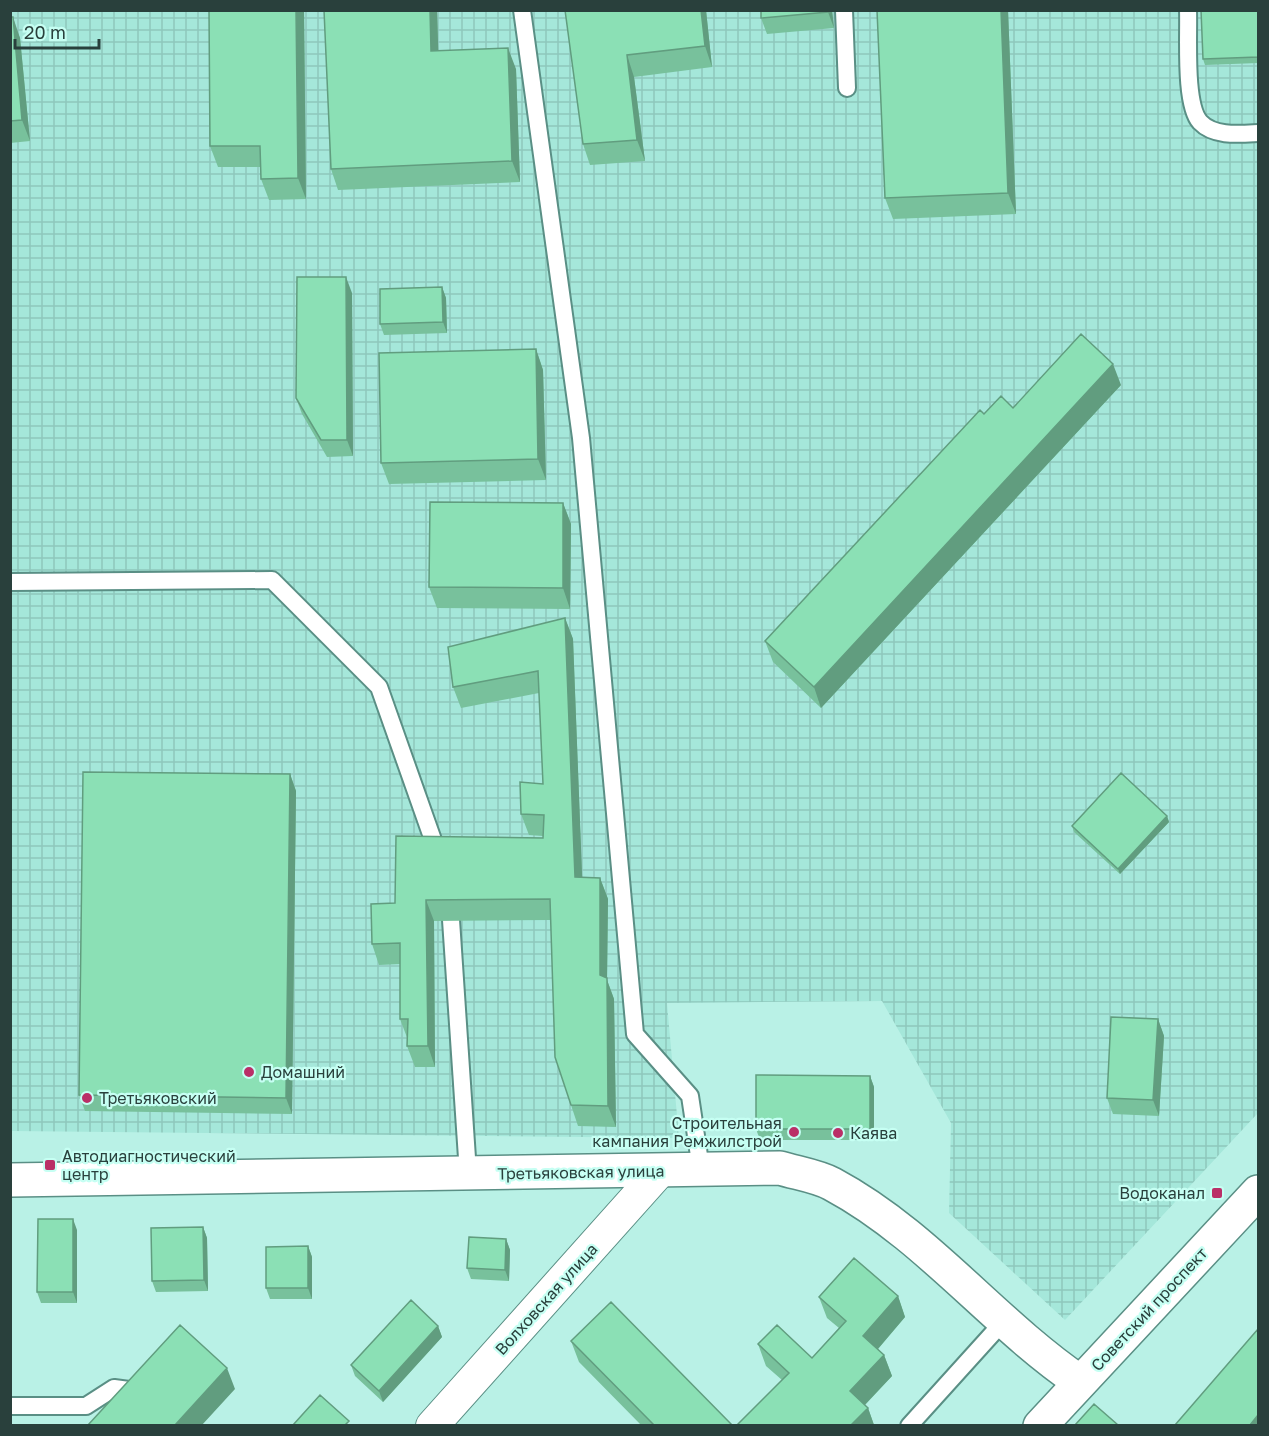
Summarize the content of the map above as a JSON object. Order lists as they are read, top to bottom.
{
  "streets": {
    "street": ["Третьяковская улица", "Волховская улица", "Советский проспект"]
  },
  "crossings": [
    ["Третьяковская улица", "Волховская улица"],
    ["Третьяковская улица", "Советский проспект"]
  ],
  "places": {
    "other": [
      "Домашний",
      "Третьяковский",
      "Строительная кампания Ремжилстрой",
      "Каява"
    ],
    "transit": ["Автодиагностический центр", "Водоканал"]
  },
  "scale_bar": "20 m"
}
